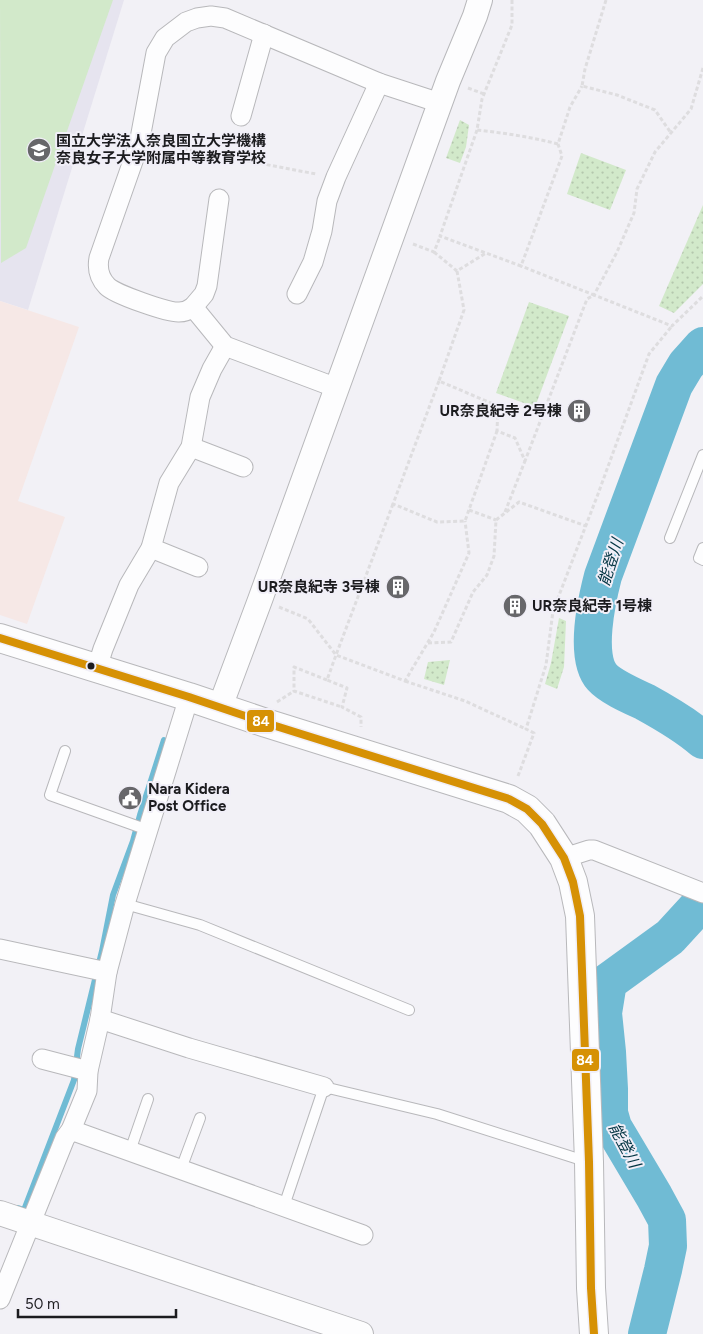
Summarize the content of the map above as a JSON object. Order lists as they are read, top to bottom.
{
  "water": ["能登川"],
  "places": {
    "school or university": ["国立大学法人奈良国立大学機構 奈良女子大学附属中等教育学校"],
    "building": ["UR奈良紀寺 2号棟", "UR奈良紀寺 3号棟", "UR奈良紀寺 1号棟"],
    "public building": ["Nara Kidera Post Office"]
  },
  "lines": ["transit line 84"],
  "scale_bar": "50 m"
}
